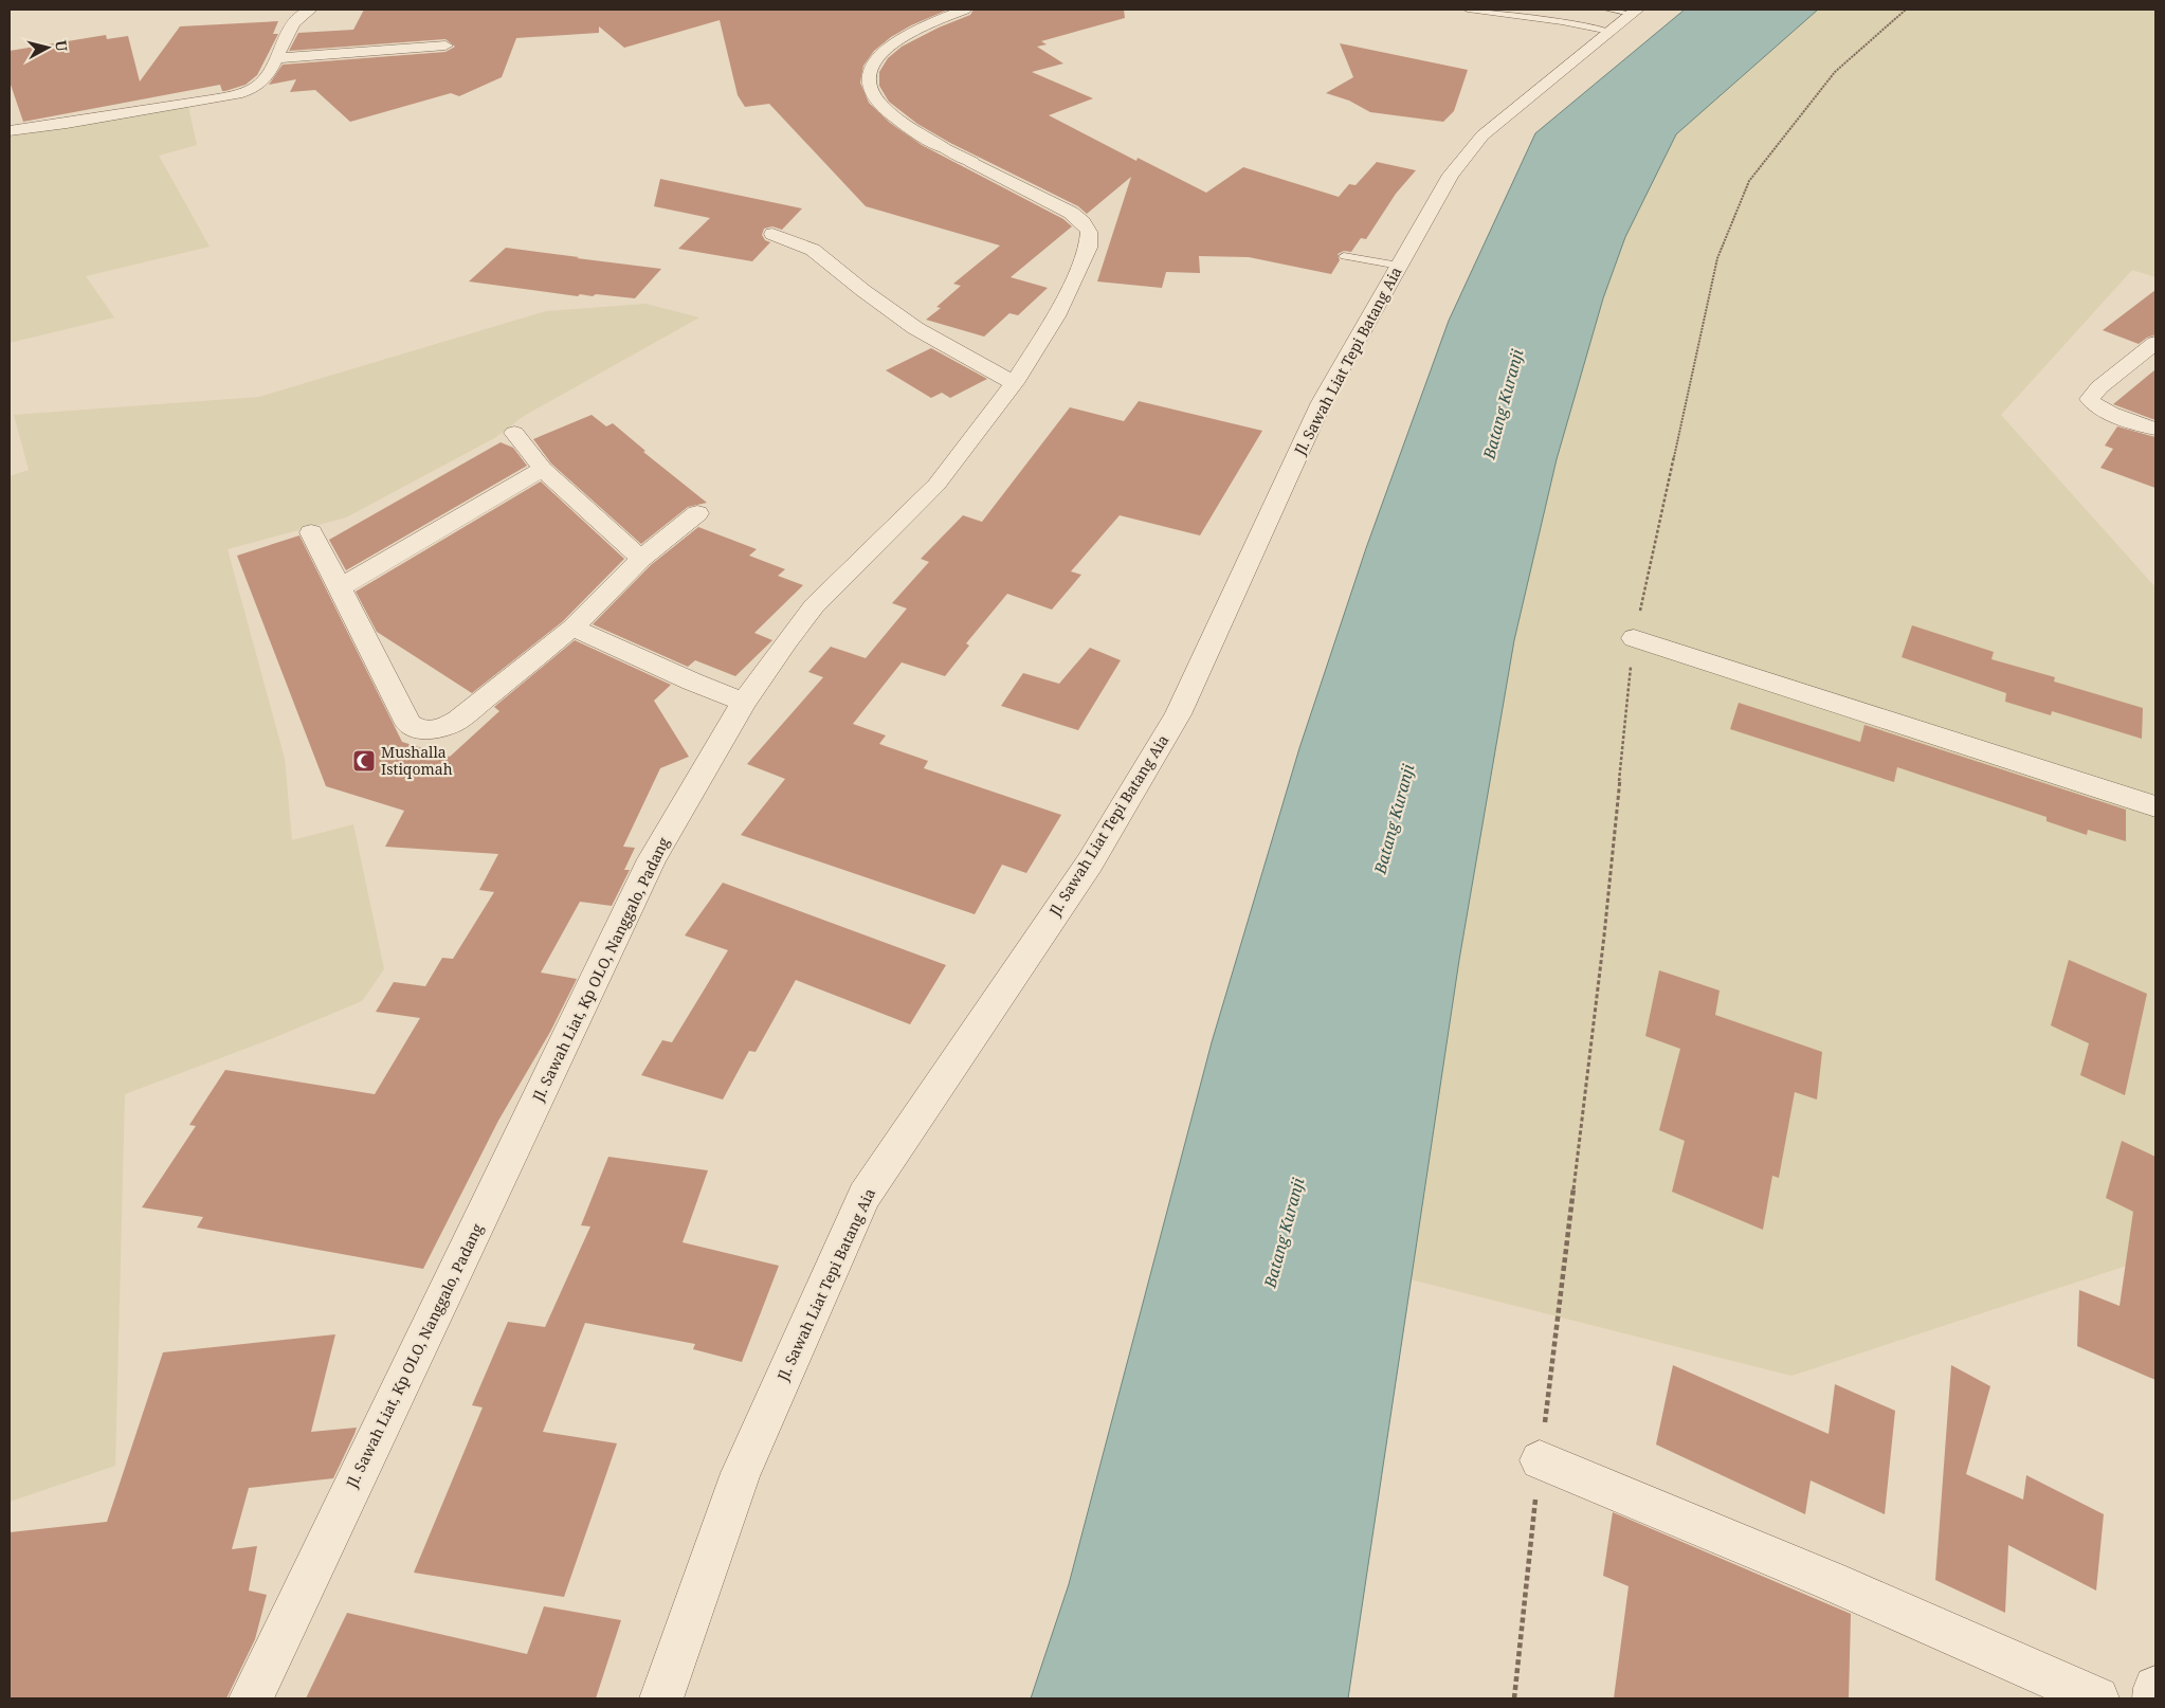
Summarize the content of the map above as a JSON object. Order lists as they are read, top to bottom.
{
  "streets": {
    "street": ["Jl. Sawah Liat Tepi Batang Aia", "Jl. Sawah Liat, Kp OLO, Nanggalo, Padang"]
  },
  "water": ["Batang Kuranji"],
  "places": {
    "mosque": ["Mushalla Istiqomah"]
  },
  "north": "right"
}
